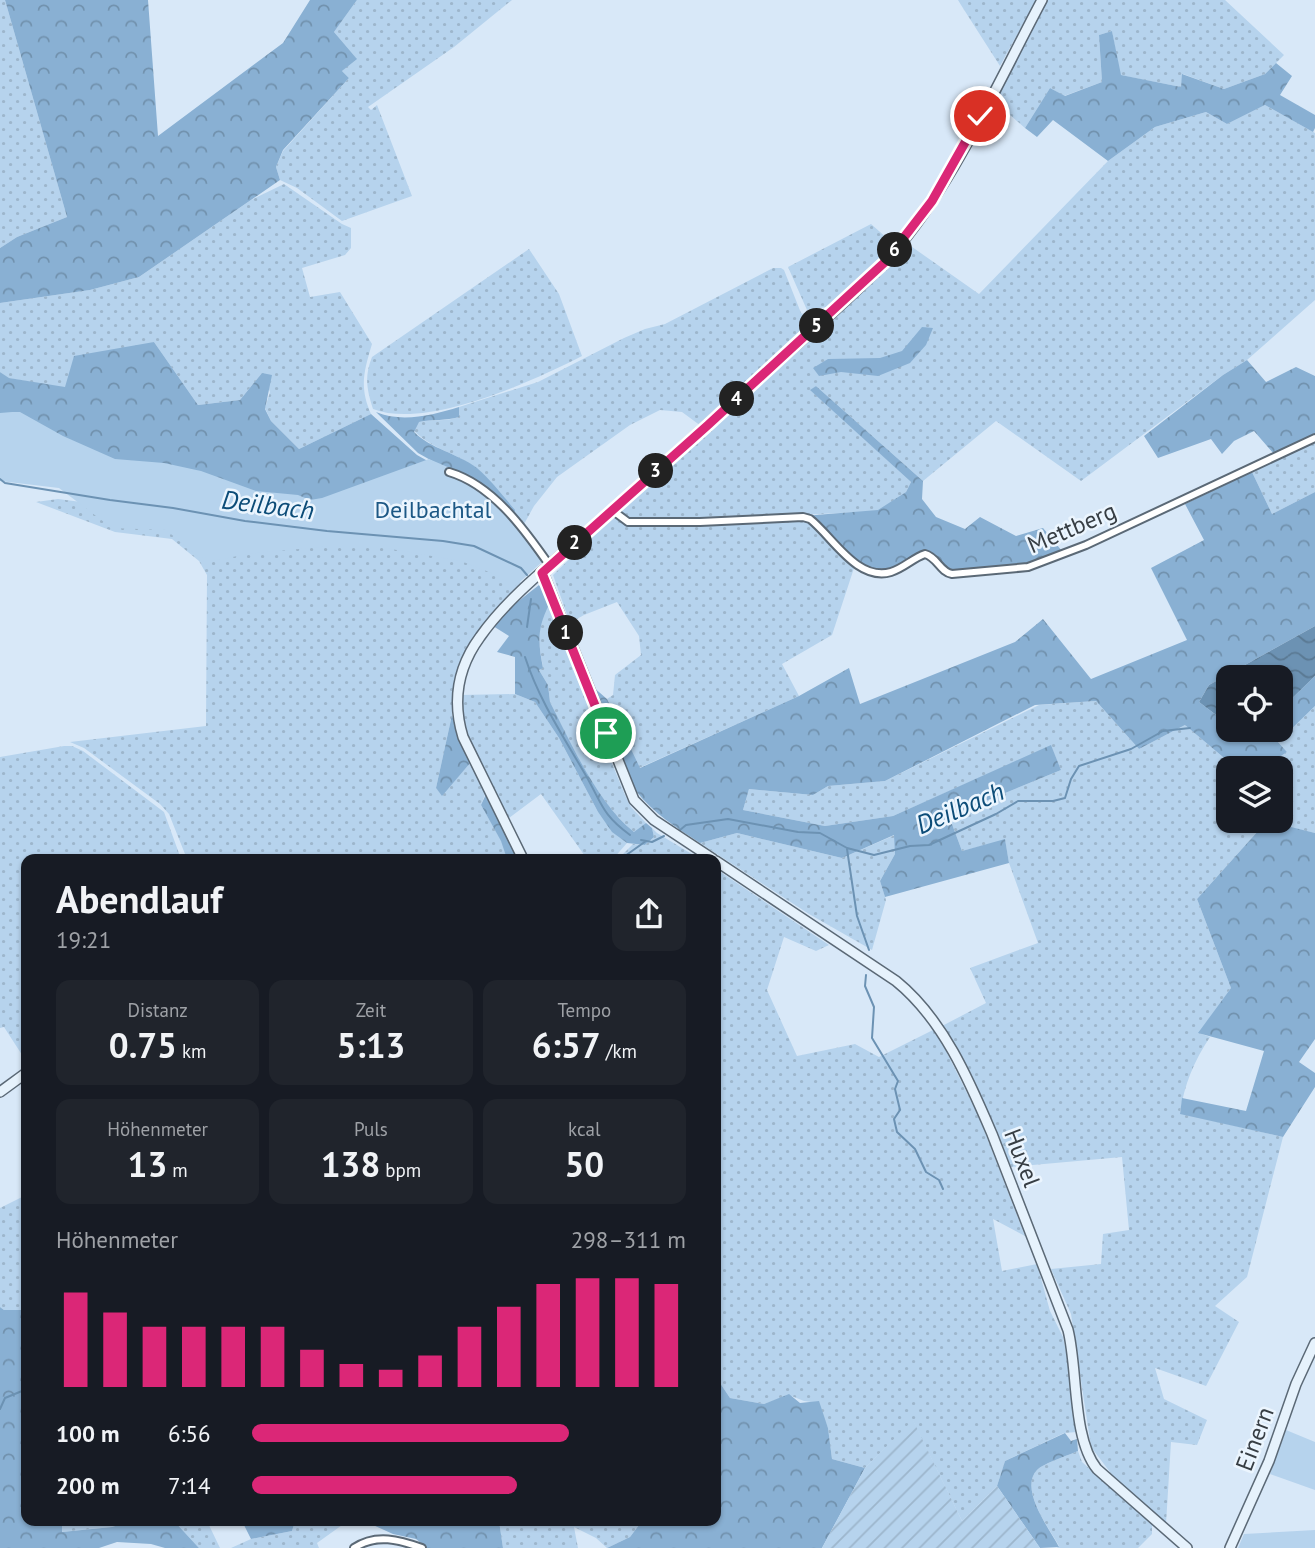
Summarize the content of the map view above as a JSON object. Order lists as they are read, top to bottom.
{
  "streets": {
    "main road": ["Huxel", "Einern"],
    "street": ["Mettberg"]
  },
  "water": ["Deilbach"],
  "parks": ["Deilbachtal"],
  "page": {
    "pins": [
      "6",
      "5",
      "4",
      "3",
      "2",
      "1"
    ],
    "heading": ["Abendlauf", "19:21"],
    "stats": [
      ["Distanz", "0.75 km"],
      ["Zeit", "5:13"],
      ["Tempo", "6:57 /km"],
      ["Höhenmeter", "13 m"],
      ["Puls", "138 bpm"],
      ["kcal", "50"]
    ],
    "chart": ["Höhenmeter", "298–311 m"],
    "list": [
      {
        "name": "100 m",
        "note": "6:56"
      },
      {
        "name": "200 m",
        "note": "7:14"
      }
    ]
  }
}
